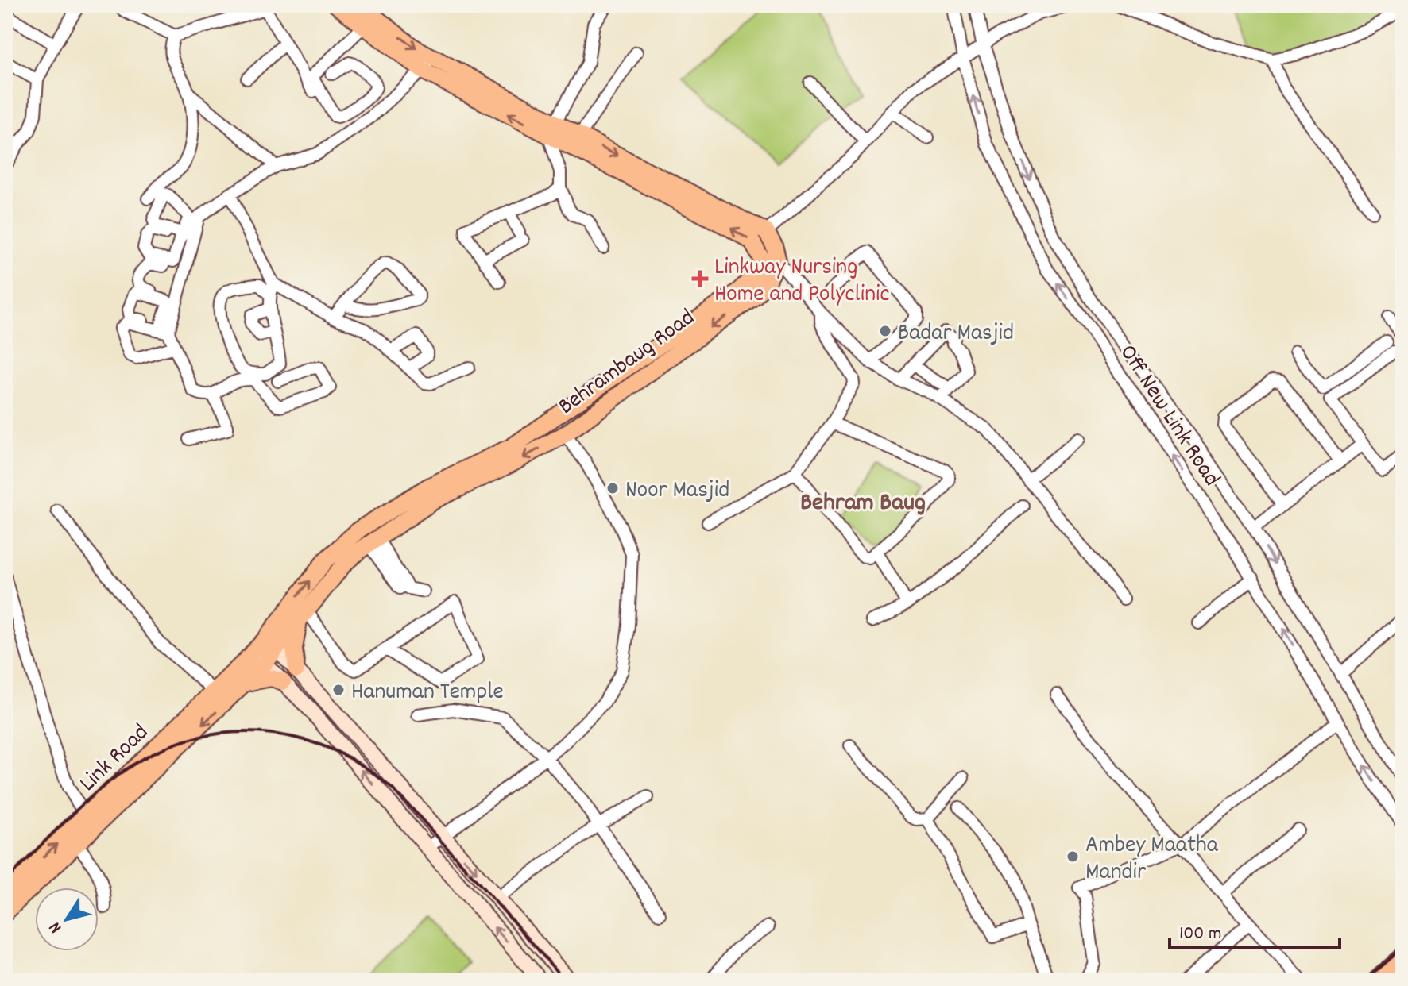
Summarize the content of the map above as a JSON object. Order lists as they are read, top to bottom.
{
  "streets": {
    "main road": ["Behrambaug Road", "Link Road"],
    "street": ["Off New Link Road"]
  },
  "districts": ["Behram Baug"],
  "places": {
    "health": ["Linkway Nursing Home and Polyclinic"],
    "other": [
      "Badar Masjid",
      "Noor Masjid",
      "Hanuman Temple",
      "Ambey Maatha Mandir"
    ]
  },
  "scale_bar": "100 m",
  "north": "bottom left"
}
